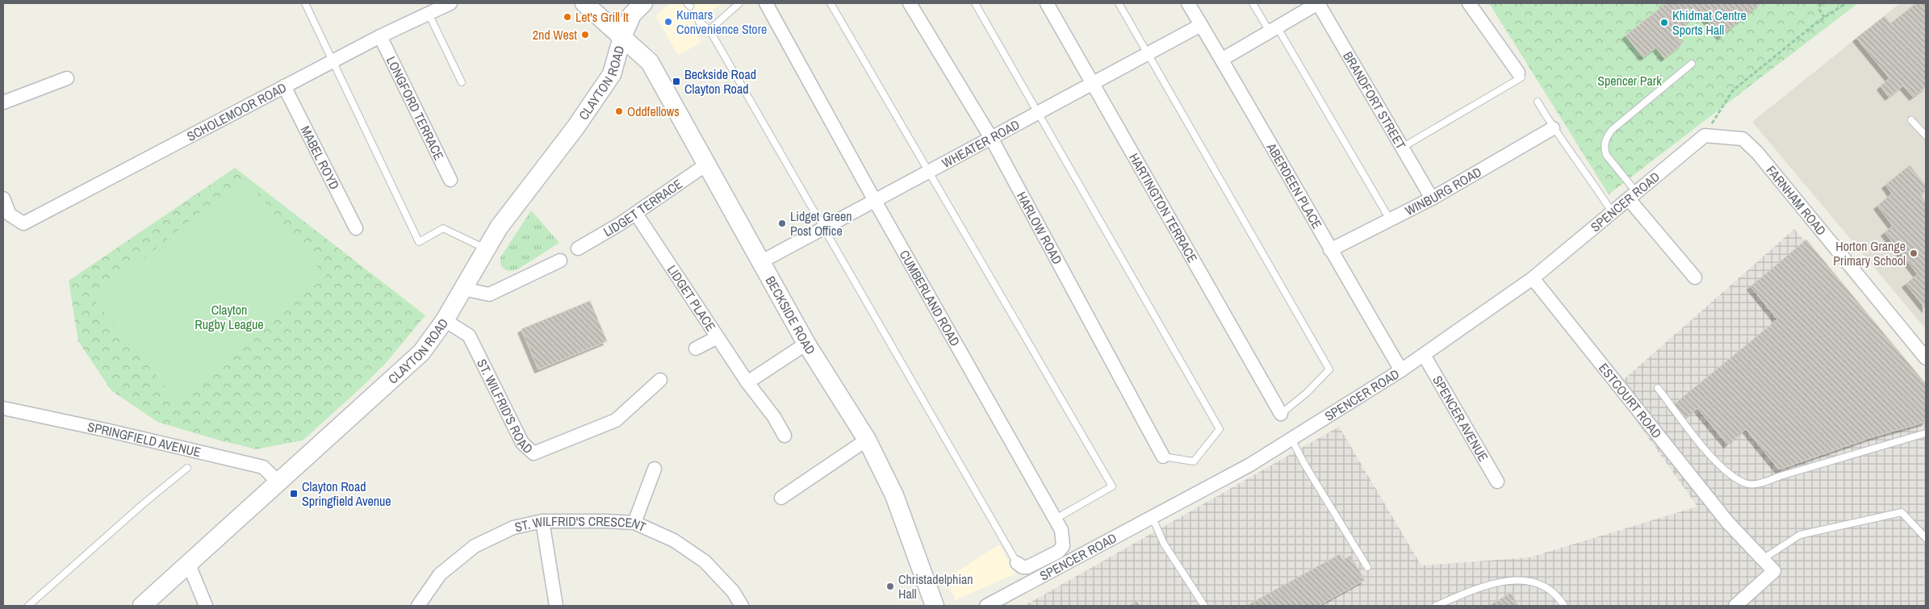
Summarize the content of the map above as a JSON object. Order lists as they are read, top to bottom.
{
  "streets": {
    "street": [
      "CLAYTON ROAD",
      "BRANDFORT STREET",
      "LONGFORD TERRACE",
      "SCHOLEMOOR ROAD",
      "WHEATER ROAD",
      "MABEL ROYD",
      "ABERDEEN PLACE",
      "WINBURG ROAD",
      "FARNHAM ROAD",
      "SPENCER ROAD",
      "LIDGET TERRACE",
      "HARTINGTON TERRACE",
      "HARLOW ROAD",
      "CUMBERLAND ROAD",
      "LIDGET PLACE",
      "BECKSIDE ROAD",
      "ESTCOURT ROAD",
      "ST. WILFRID'S ROAD",
      "SPENCER AVENUE",
      "SPRINGFIELD AVENUE",
      "ST. WILFRID'S CRESCENT"
    ]
  },
  "crossings": [
    ["CLAYTON ROAD", "BECKSIDE ROAD"],
    ["CLAYTON ROAD", "ST. WILFRID'S ROAD"],
    ["CLAYTON ROAD", "SPRINGFIELD AVENUE"],
    ["BRANDFORT STREET", "WINBURG ROAD"],
    ["LONGFORD TERRACE", "SCHOLEMOOR ROAD"],
    ["SCHOLEMOOR ROAD", "MABEL ROYD"],
    ["WHEATER ROAD", "ABERDEEN PLACE"],
    ["WHEATER ROAD", "HARTINGTON TERRACE"],
    ["WHEATER ROAD", "HARLOW ROAD"],
    ["WHEATER ROAD", "CUMBERLAND ROAD"],
    ["WHEATER ROAD", "BECKSIDE ROAD"],
    ["ABERDEEN PLACE", "WINBURG ROAD"],
    ["ABERDEEN PLACE", "SPENCER ROAD"],
    ["FARNHAM ROAD", "SPENCER ROAD"],
    ["SPENCER ROAD", "ESTCOURT ROAD"],
    ["SPENCER ROAD", "SPENCER AVENUE"],
    ["LIDGET TERRACE", "LIDGET PLACE"],
    ["LIDGET TERRACE", "BECKSIDE ROAD"]
  ],
  "parks": ["Spencer Park", "Clayton Rugby League"],
  "places": {
    "other": [
      "Let's Grill It",
      "Kumars Convenience Store",
      "Khidmat Centre Sports Hall",
      "2nd West",
      "Oddfellows",
      "Lidget Green Post Office",
      "Horton Grange Primary School",
      "Christadelphian Hall"
    ],
    "transit": ["Beckside Road Clayton Road", "Clayton Road Springfield Avenue"]
  }
}
